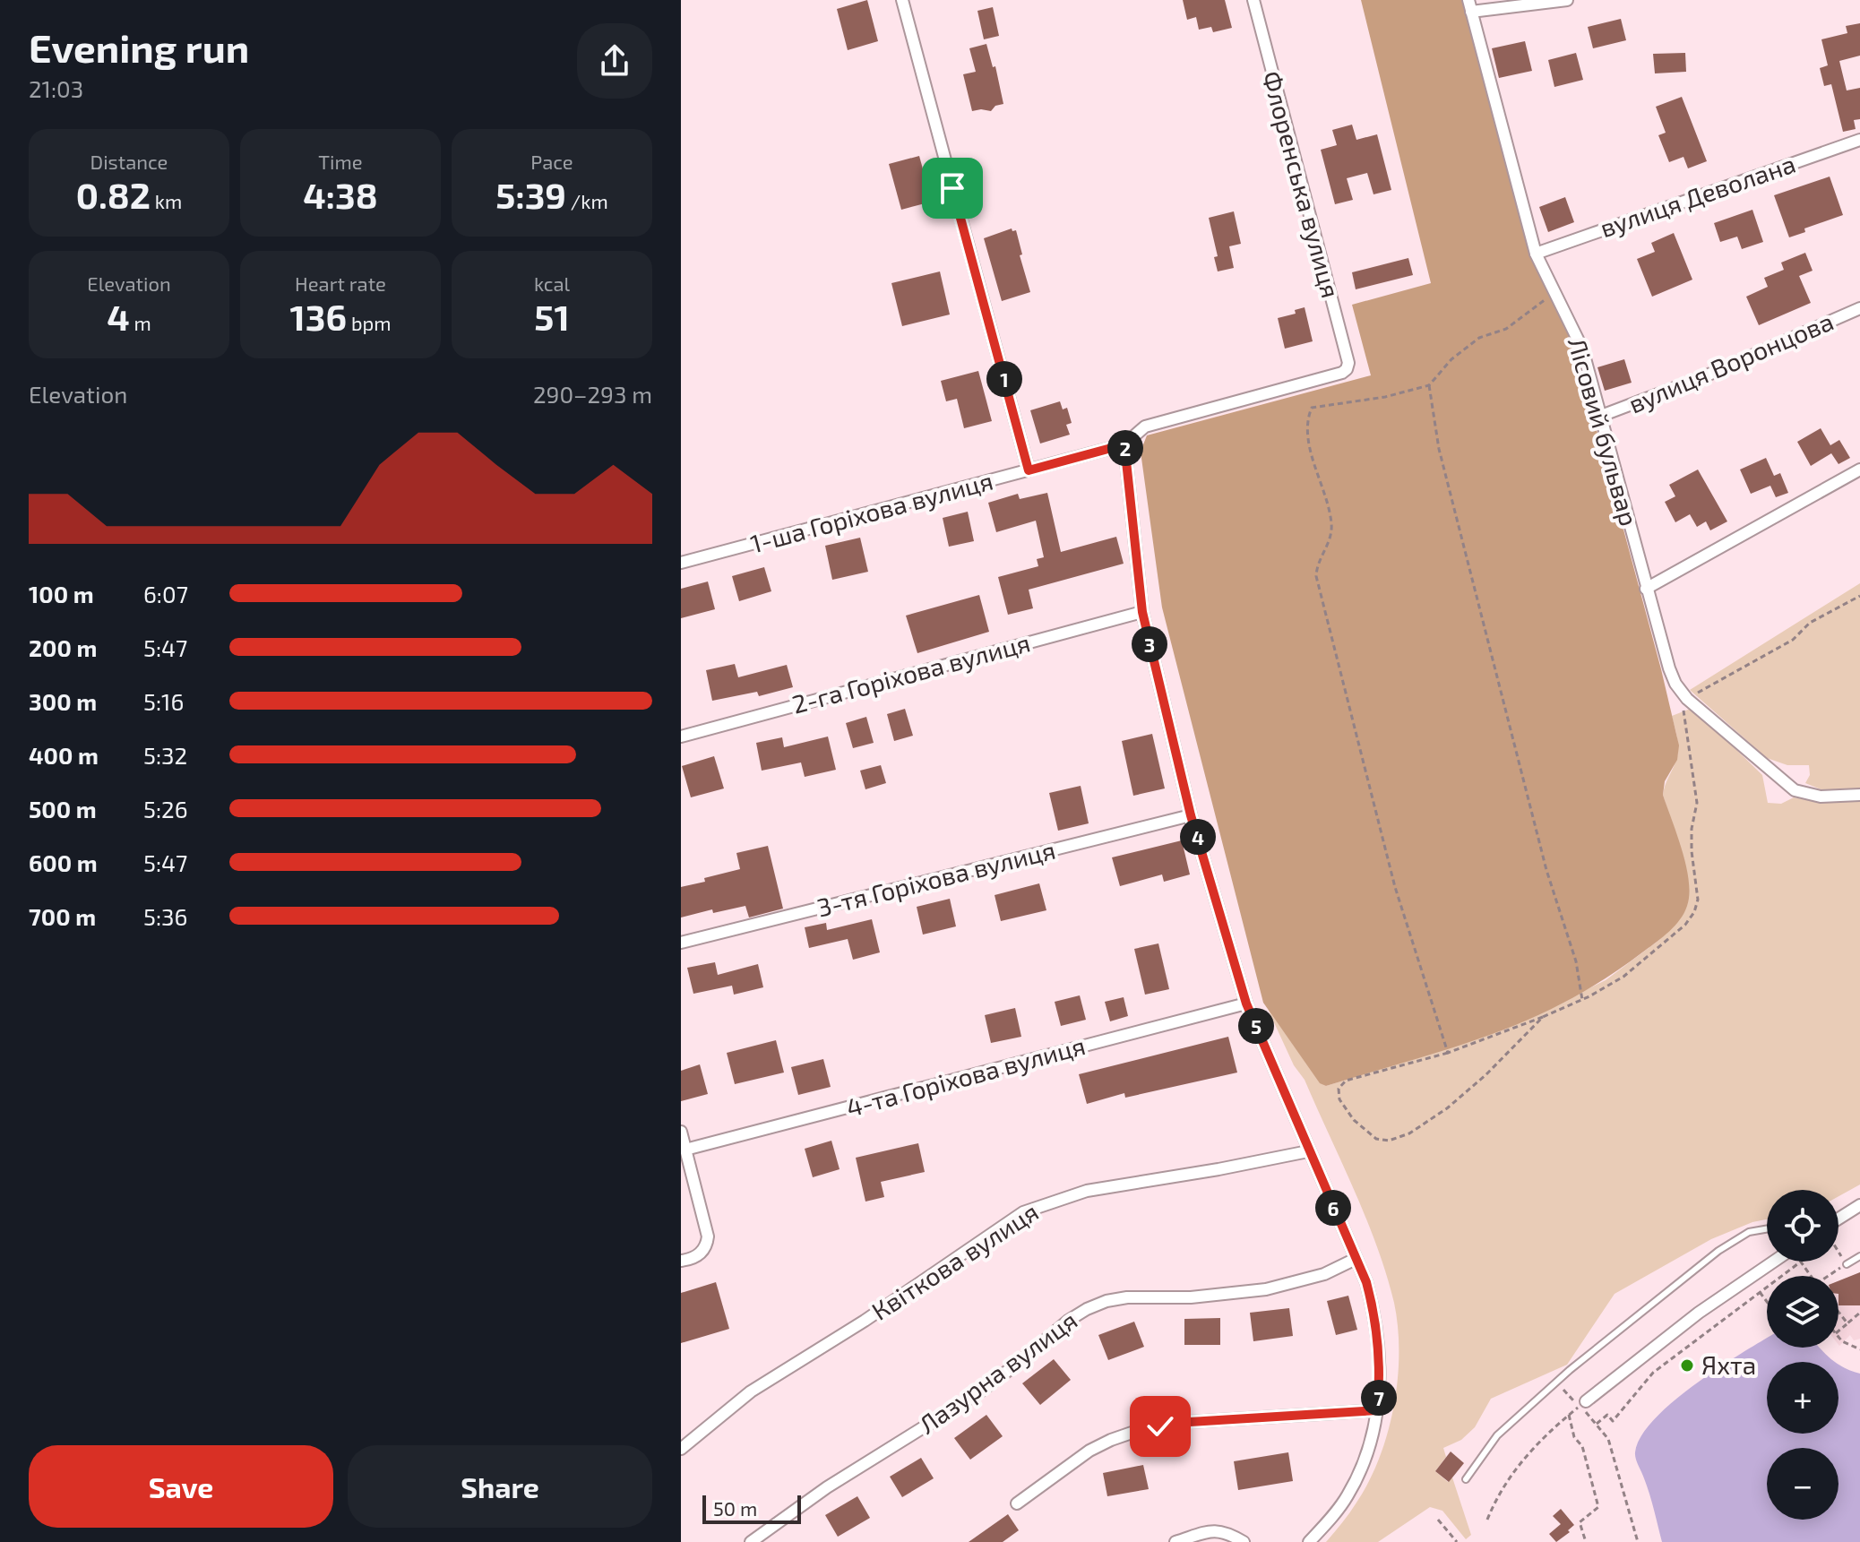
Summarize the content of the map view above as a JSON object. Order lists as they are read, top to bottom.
{
  "streets": {
    "street": [
      "Флоренська вулиця",
      "вулиця Деволана",
      "вулиця Воронцова",
      "Лісовий бульвар",
      "1-ша Горіхова вулиця",
      "2-га Горіхова вулиця",
      "3-тя Горіхова вулиця",
      "4-та Горіхова вулиця",
      "Квіткова вулиця",
      "Лазурна вулиця"
    ]
  },
  "crossings": [
    ["Флоренська вулиця", "1-ша Горіхова вулиця"],
    ["вулиця Деволана", "Лісовий бульвар"],
    ["вулиця Воронцова", "Лісовий бульвар"]
  ],
  "places": ["Яхта"],
  "scale_bar": "50 m",
  "page": {
    "heading": ["Evening run", "21:03"],
    "stats": [
      ["Distance", "0.82 km"],
      ["Time", "4:38"],
      ["Pace", "5:39 /km"],
      ["Elevation", "4 m"],
      ["Heart rate", "136 bpm"],
      ["kcal", "51"]
    ],
    "pins": [
      "1",
      "2",
      "3",
      "4",
      "5",
      "6",
      "7"
    ],
    "chart": ["Elevation", "290–293 m"],
    "list": [
      {
        "name": "100 m",
        "note": "6:07"
      },
      {
        "name": "200 m",
        "note": "5:47"
      },
      {
        "name": "300 m",
        "note": "5:16"
      },
      {
        "name": "400 m",
        "note": "5:32"
      },
      {
        "name": "500 m",
        "note": "5:26"
      },
      {
        "name": "600 m",
        "note": "5:47"
      },
      {
        "name": "700 m",
        "note": "5:36"
      }
    ],
    "map_buttons": ["+", "−"],
    "buttons": ["Save", "Share"],
    "scale": "50 m"
  }
}
